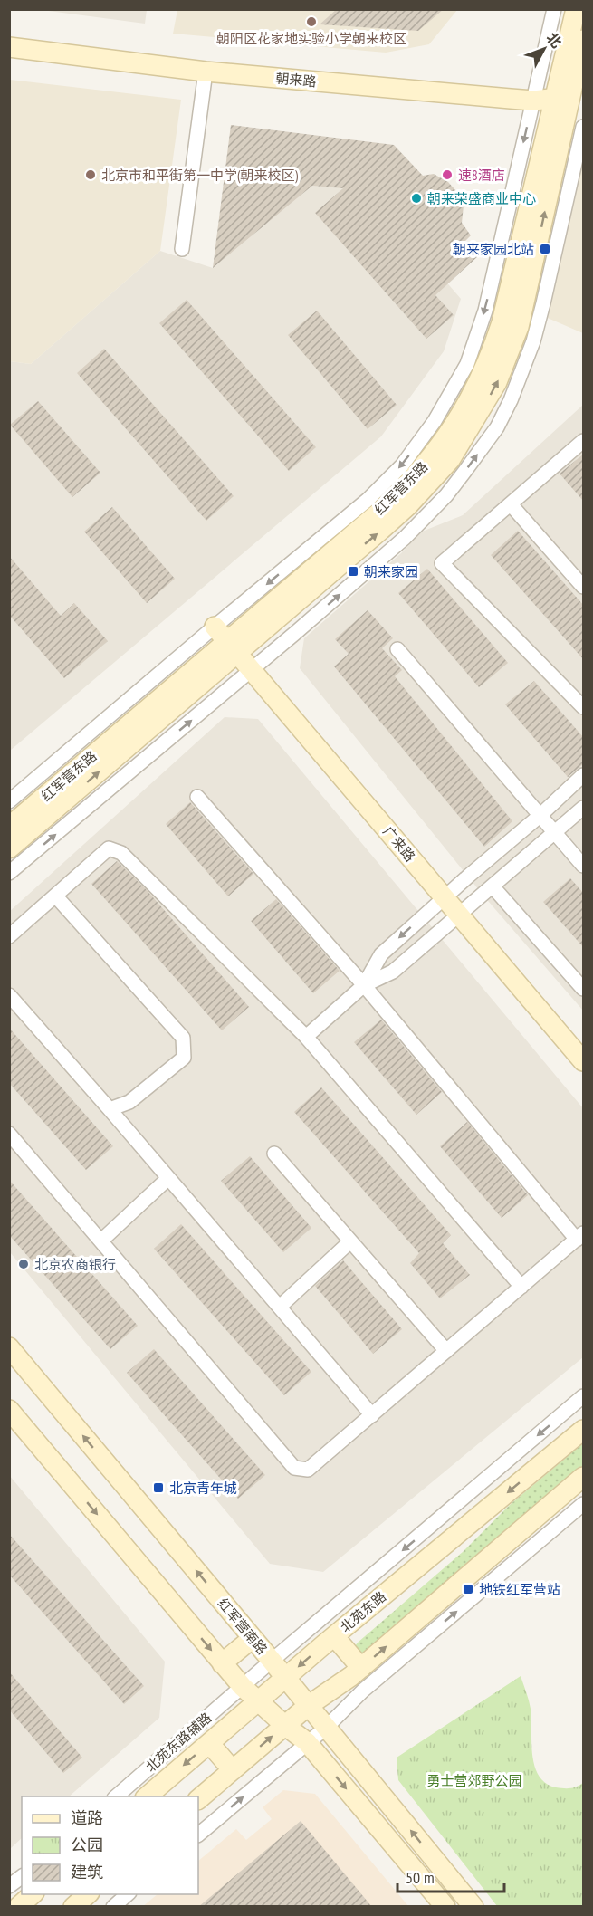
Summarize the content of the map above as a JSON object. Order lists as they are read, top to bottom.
{
  "streets": {
    "main road": [
      "朝来路",
      "红军营东路",
      "广来路",
      "北苑东路",
      "红军营南路"
    ],
    "street": ["北苑东路辅路"]
  },
  "crossings": [
    ["朝来路", "红军营东路"],
    ["红军营东路", "广来路"],
    ["北苑东路", "红军营南路"],
    ["红军营南路", "北苑东路辅路"]
  ],
  "parks": ["勇士营郊野公园"],
  "places": {
    "other": [
      "朝阳区花家地实验小学朝来校区",
      "北京市和平街第一中学(朝来校区)",
      "速8酒店",
      "朝来荣盛商业中心",
      "北京农商银行"
    ],
    "transit": [
      "朝来家园北站",
      "朝来家园",
      "北京青年城",
      "地铁红军营站"
    ]
  },
  "legend": ["道路", "公园", "建筑"],
  "scale_bar": "50 m",
  "north": "top right"
}
